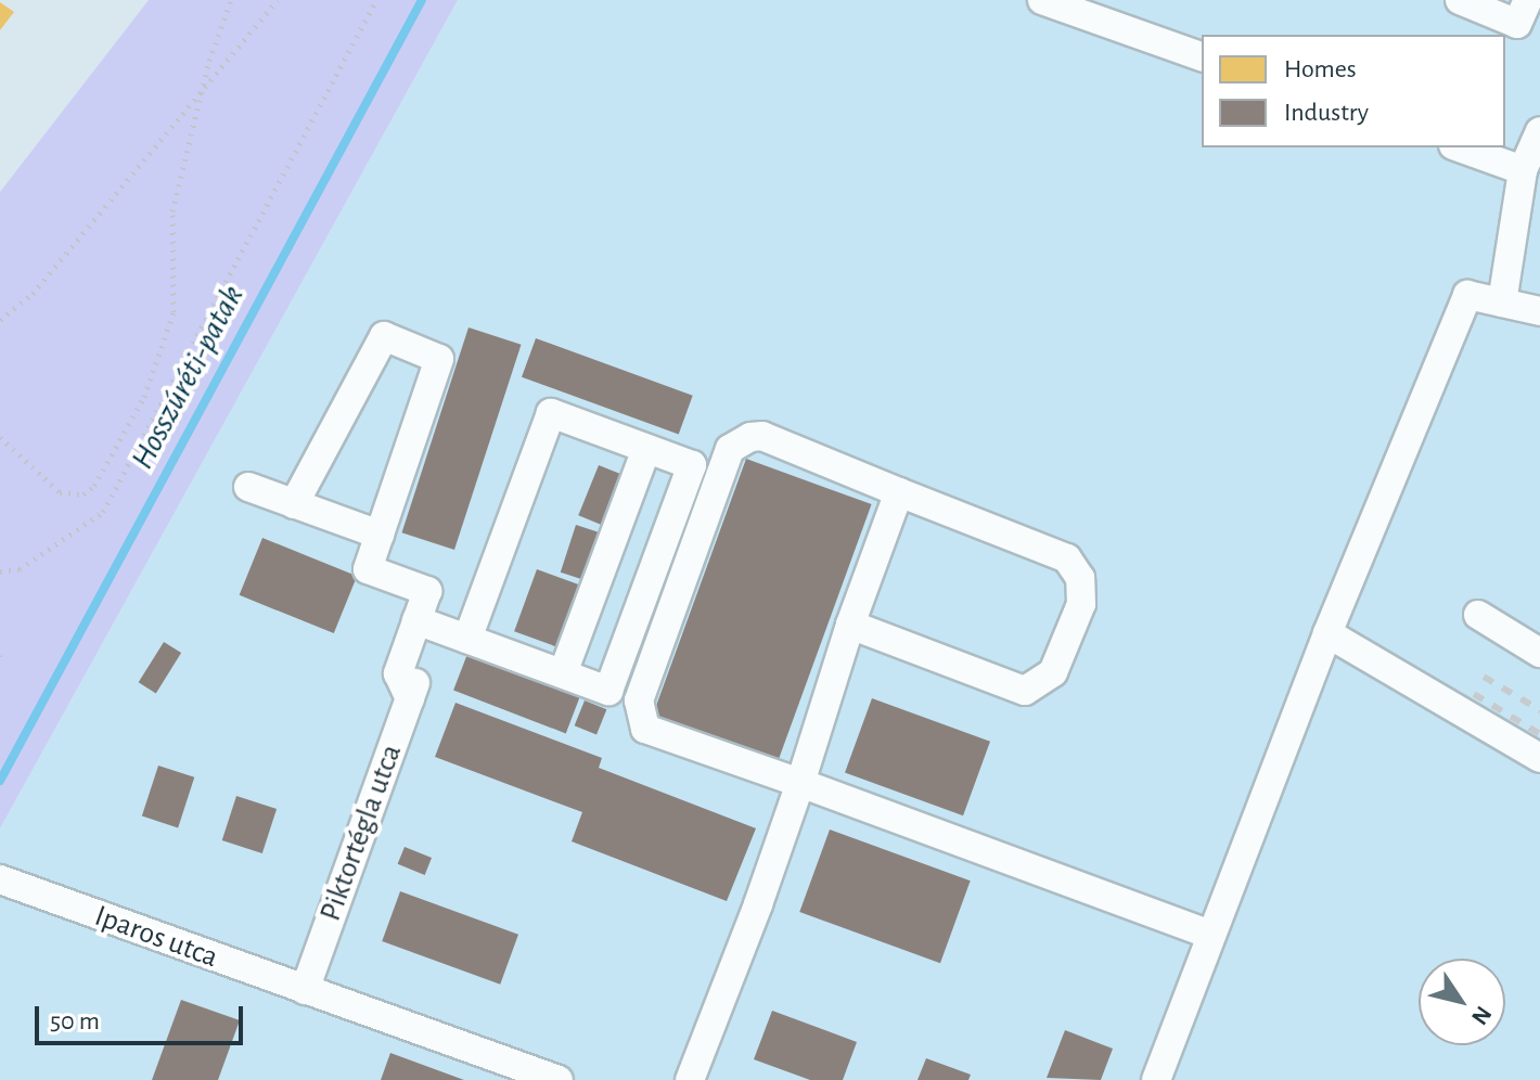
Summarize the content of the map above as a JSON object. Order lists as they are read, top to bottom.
{
  "streets": {
    "street": ["Piktortégla utca", "Iparos utca"]
  },
  "crossings": [
    ["Piktortégla utca", "Iparos utca"]
  ],
  "water": ["Hosszúréti-patak"],
  "legend": ["Homes", "Industry"],
  "scale_bar": "50 m",
  "north": "bottom right"
}
